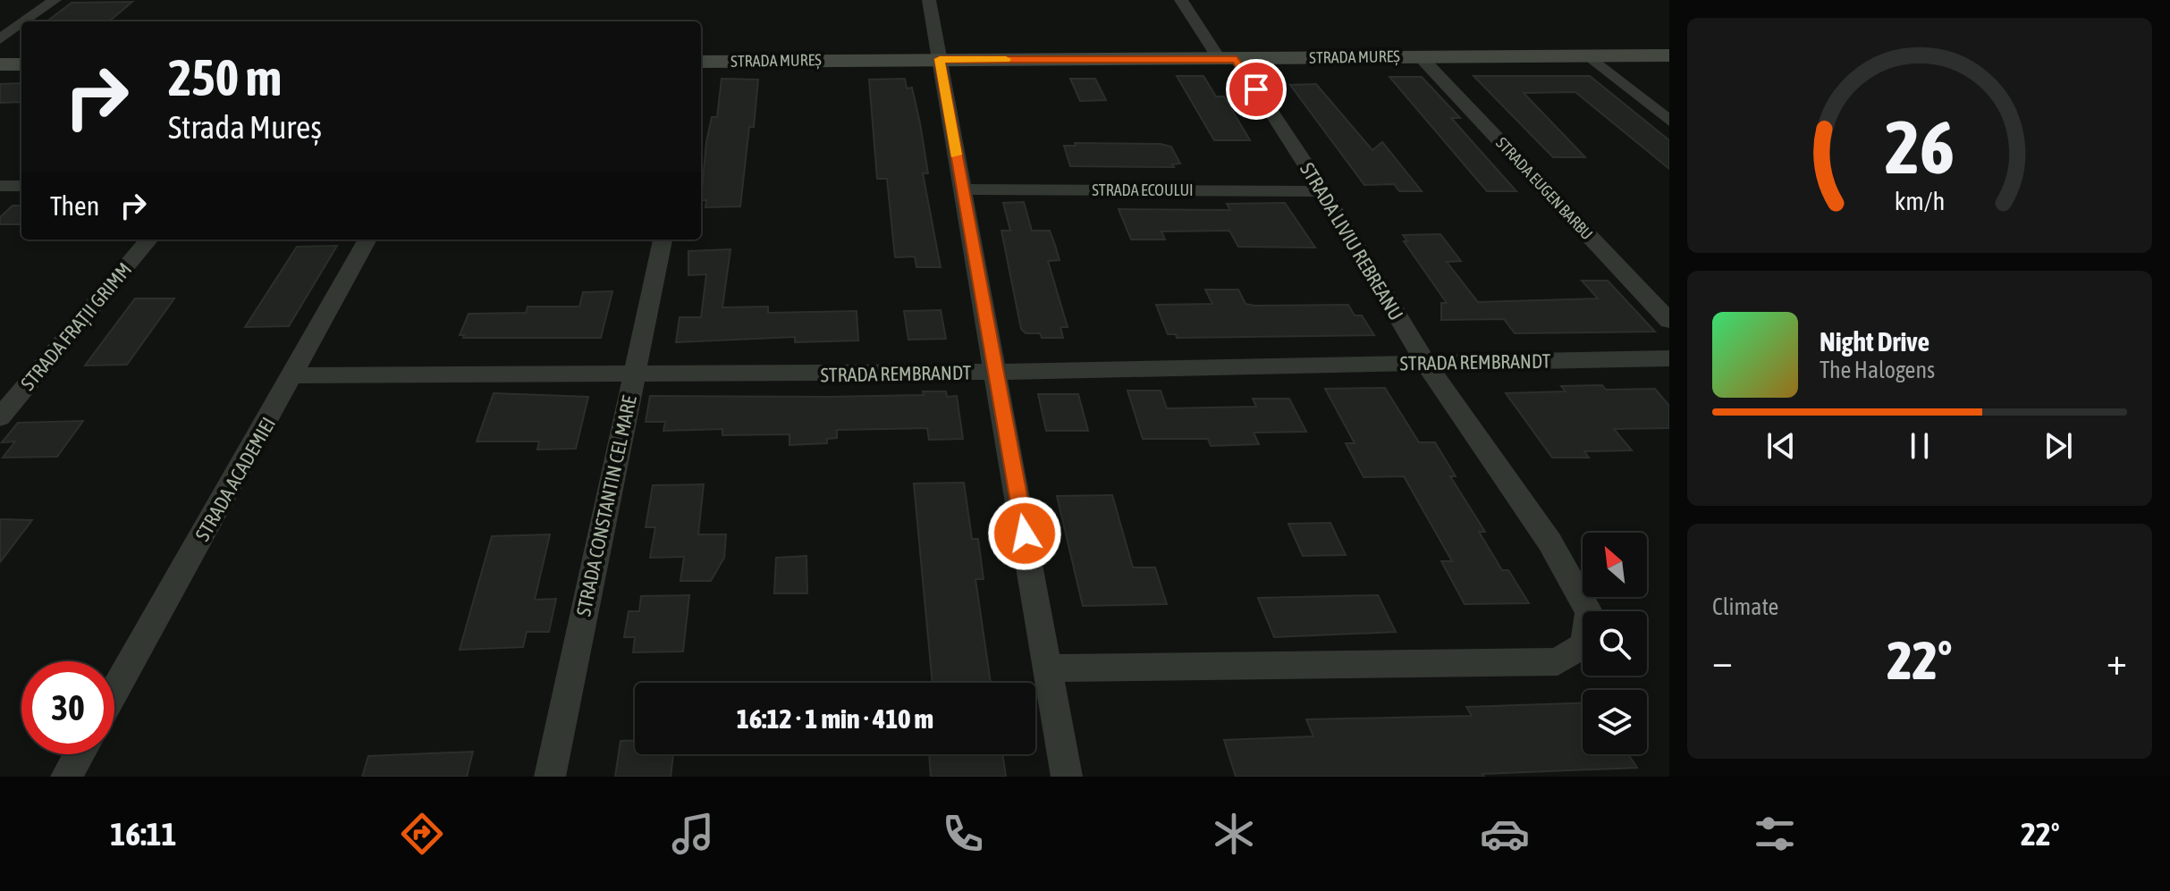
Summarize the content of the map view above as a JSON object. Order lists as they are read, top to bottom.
{
  "streets": {
    "street": [
      "STRADA MUREȘ",
      "STRADA EUGEN BARBU",
      "STRADA ECOULUI",
      "STRADA LIVIU REBREANU",
      "STRADA FRAȚII GRIMM",
      "STRADA REMBRANDT",
      "STRADA ACADEMIEI",
      "STRADA CONSTANTIN CEL MARE"
    ]
  },
  "crossings": [
    ["STRADA MUREȘ", "STRADA EUGEN BARBU"],
    ["STRADA MUREȘ", "STRADA LIVIU REBREANU"],
    ["STRADA ECOULUI", "STRADA LIVIU REBREANU"],
    ["STRADA LIVIU REBREANU", "STRADA REMBRANDT"],
    ["STRADA REMBRANDT", "STRADA ACADEMIEI"],
    ["STRADA REMBRANDT", "STRADA CONSTANTIN CEL MARE"]
  ],
  "north": "top left",
  "page": {
    "turn": ["250 m", "Strada Mureș"],
    "then": "Then",
    "song": ["Night Drive", "The Halogens"],
    "tile": "Climate",
    "heat": ["−", "22°", "+"],
    "limit": "30",
    "trip": "16:12 · 1 min · 410 m",
    "tabs": ["16:11", "22°"],
    "gauge": ["26", "km/h"]
  }
}
